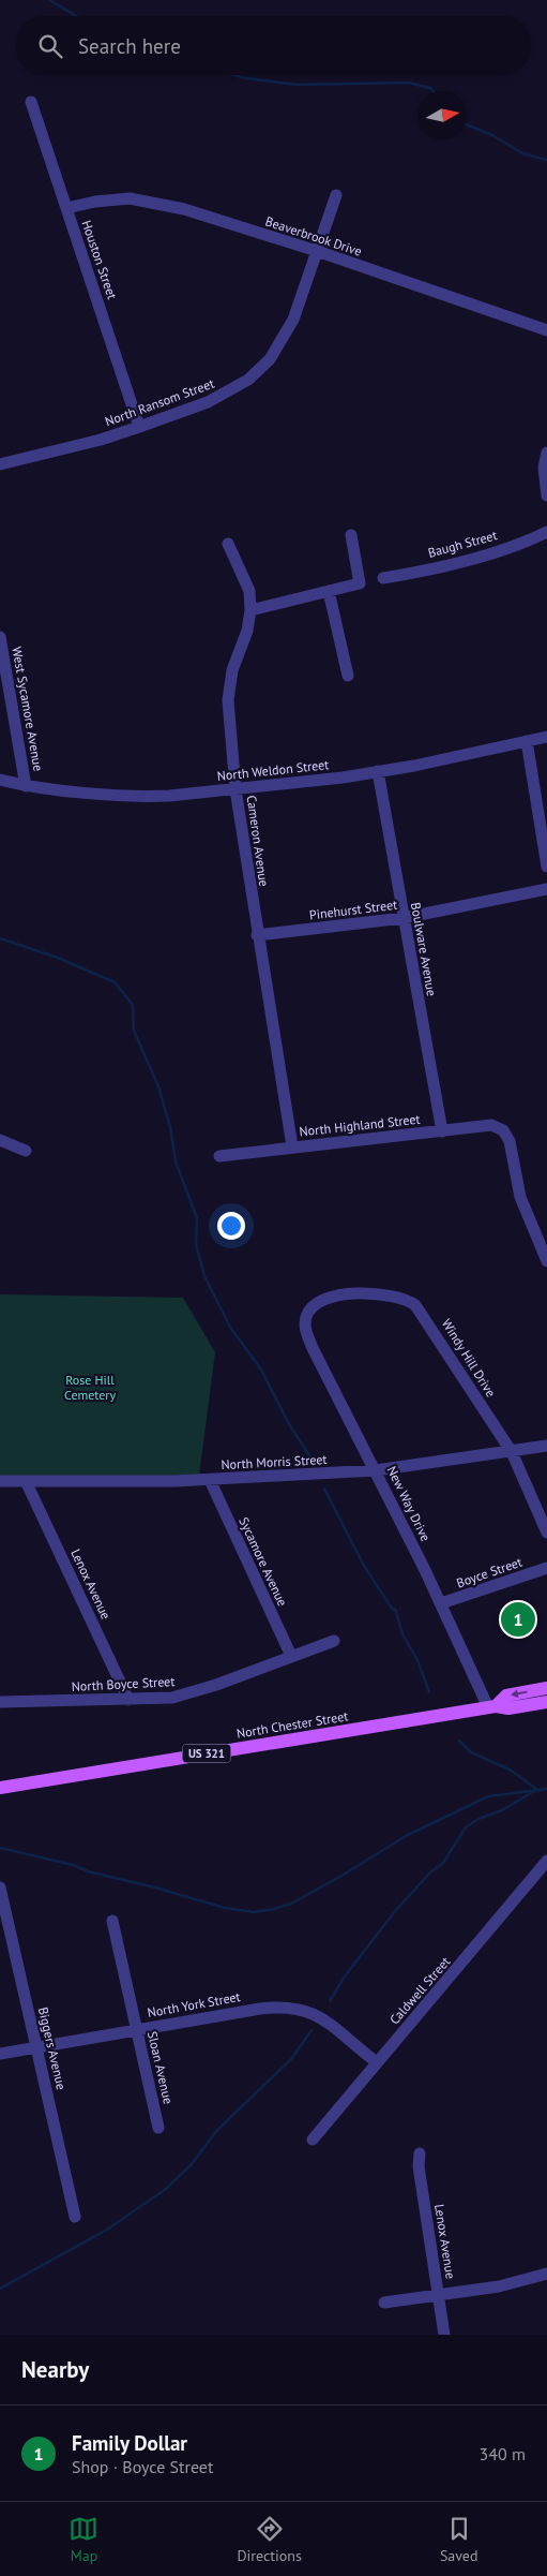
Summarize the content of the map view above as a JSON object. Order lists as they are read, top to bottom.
{
  "streets": {
    "main road": ["North Chester Street", "US 321"],
    "street": [
      "Beaverbrook Drive",
      "Houston Street",
      "North Ransom Street",
      "Baugh Street",
      "West Sycamore Avenue",
      "North Weldon Street",
      "Cameron Avenue",
      "Pinehurst Street",
      "Boulware Avenue",
      "North Highland Street",
      "Windy Hill Drive",
      "North Morris Street",
      "New Way Drive",
      "Sycamore Avenue",
      "Boyce Street",
      "Lenox Avenue",
      "North Boyce Street",
      "Caldwell Street",
      "North York Street",
      "Biggers Avenue",
      "Sloan Avenue"
    ]
  },
  "crossings": [
    ["Beaverbrook Drive", "Houston Street"],
    ["Beaverbrook Drive", "North Ransom Street"],
    ["Houston Street", "North Ransom Street"],
    ["West Sycamore Avenue", "North Weldon Street"],
    ["North Weldon Street", "Cameron Avenue"],
    ["North Weldon Street", "Boulware Avenue"],
    ["Cameron Avenue", "Pinehurst Street"],
    ["Cameron Avenue", "North Highland Street"],
    ["Pinehurst Street", "Boulware Avenue"],
    ["Boulware Avenue", "North Highland Street"],
    ["Windy Hill Drive", "North Morris Street"],
    ["Windy Hill Drive", "New Way Drive"],
    ["North Morris Street", "New Way Drive"],
    ["North Morris Street", "Sycamore Avenue"],
    ["North Morris Street", "Lenox Avenue"],
    ["New Way Drive", "Boyce Street"],
    ["New Way Drive", "North Chester Street"],
    ["Sycamore Avenue", "North Boyce Street"],
    ["Lenox Avenue", "North Boyce Street"],
    ["Caldwell Street", "North York Street"],
    ["North York Street", "Biggers Avenue"],
    ["North York Street", "Sloan Avenue"]
  ],
  "parks": ["Rose Hill Cemetery"],
  "north": "right",
  "page": {
    "search": "Search here",
    "pins": "1",
    "heading": "Nearby",
    "list": [
      {
        "mark": "1",
        "name": "Family Dollar",
        "note": "Shop · Boyce Street",
        "value": "340 m"
      }
    ],
    "nav": ["Map", "Directions", "Saved"]
  }
}
